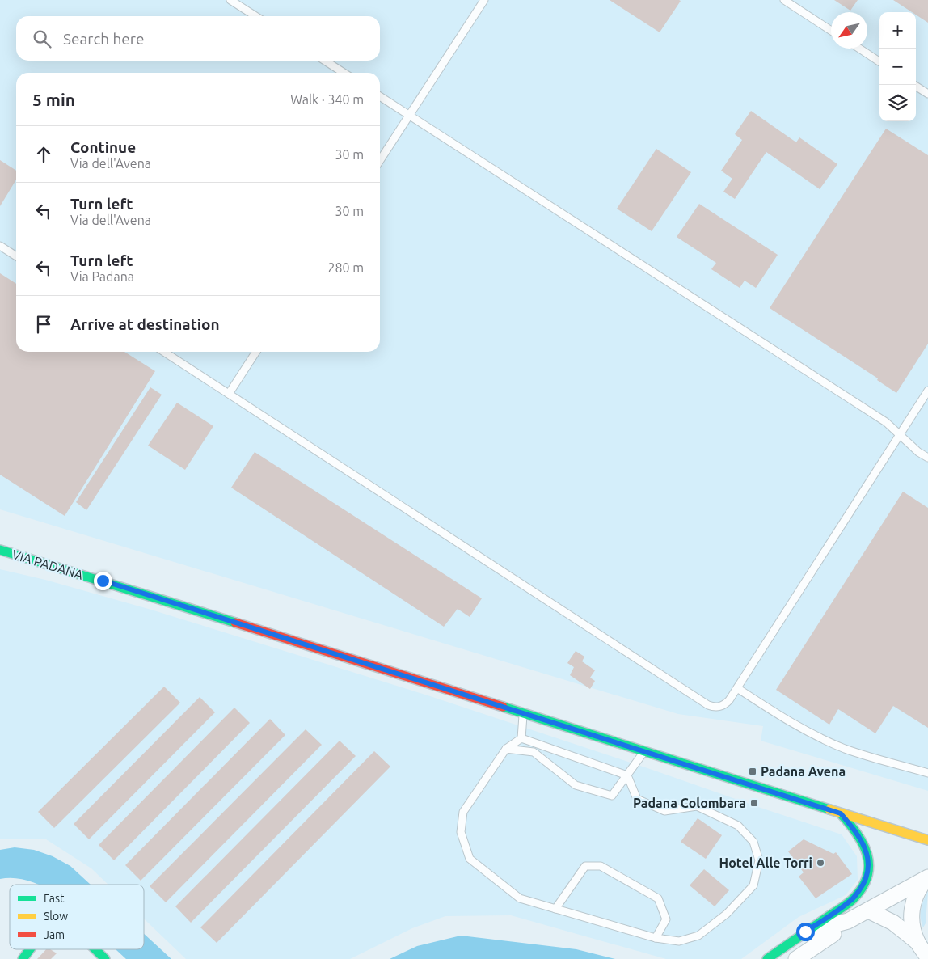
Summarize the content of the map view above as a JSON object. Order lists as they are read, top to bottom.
{
  "streets": {
    "main road": ["VIA PADANA"]
  },
  "places": {
    "transit": ["Padana Avena", "Padana Colombara"],
    "other": ["Hotel Alle Torri"]
  },
  "legend": ["Fast", "Slow", "Jam"],
  "north": "bottom left",
  "page": {
    "map_buttons": ["+", "−"],
    "search": "Search here",
    "heading": ["5 min", "Walk · 340 m"],
    "list": [
      ["Continue", "Via dell'Avena", "30 m"],
      ["Turn left", "Via dell'Avena", "30 m"],
      ["Turn left", "Via Padana", "280 m"],
      "Arrive at destination"
    ]
  }
}
